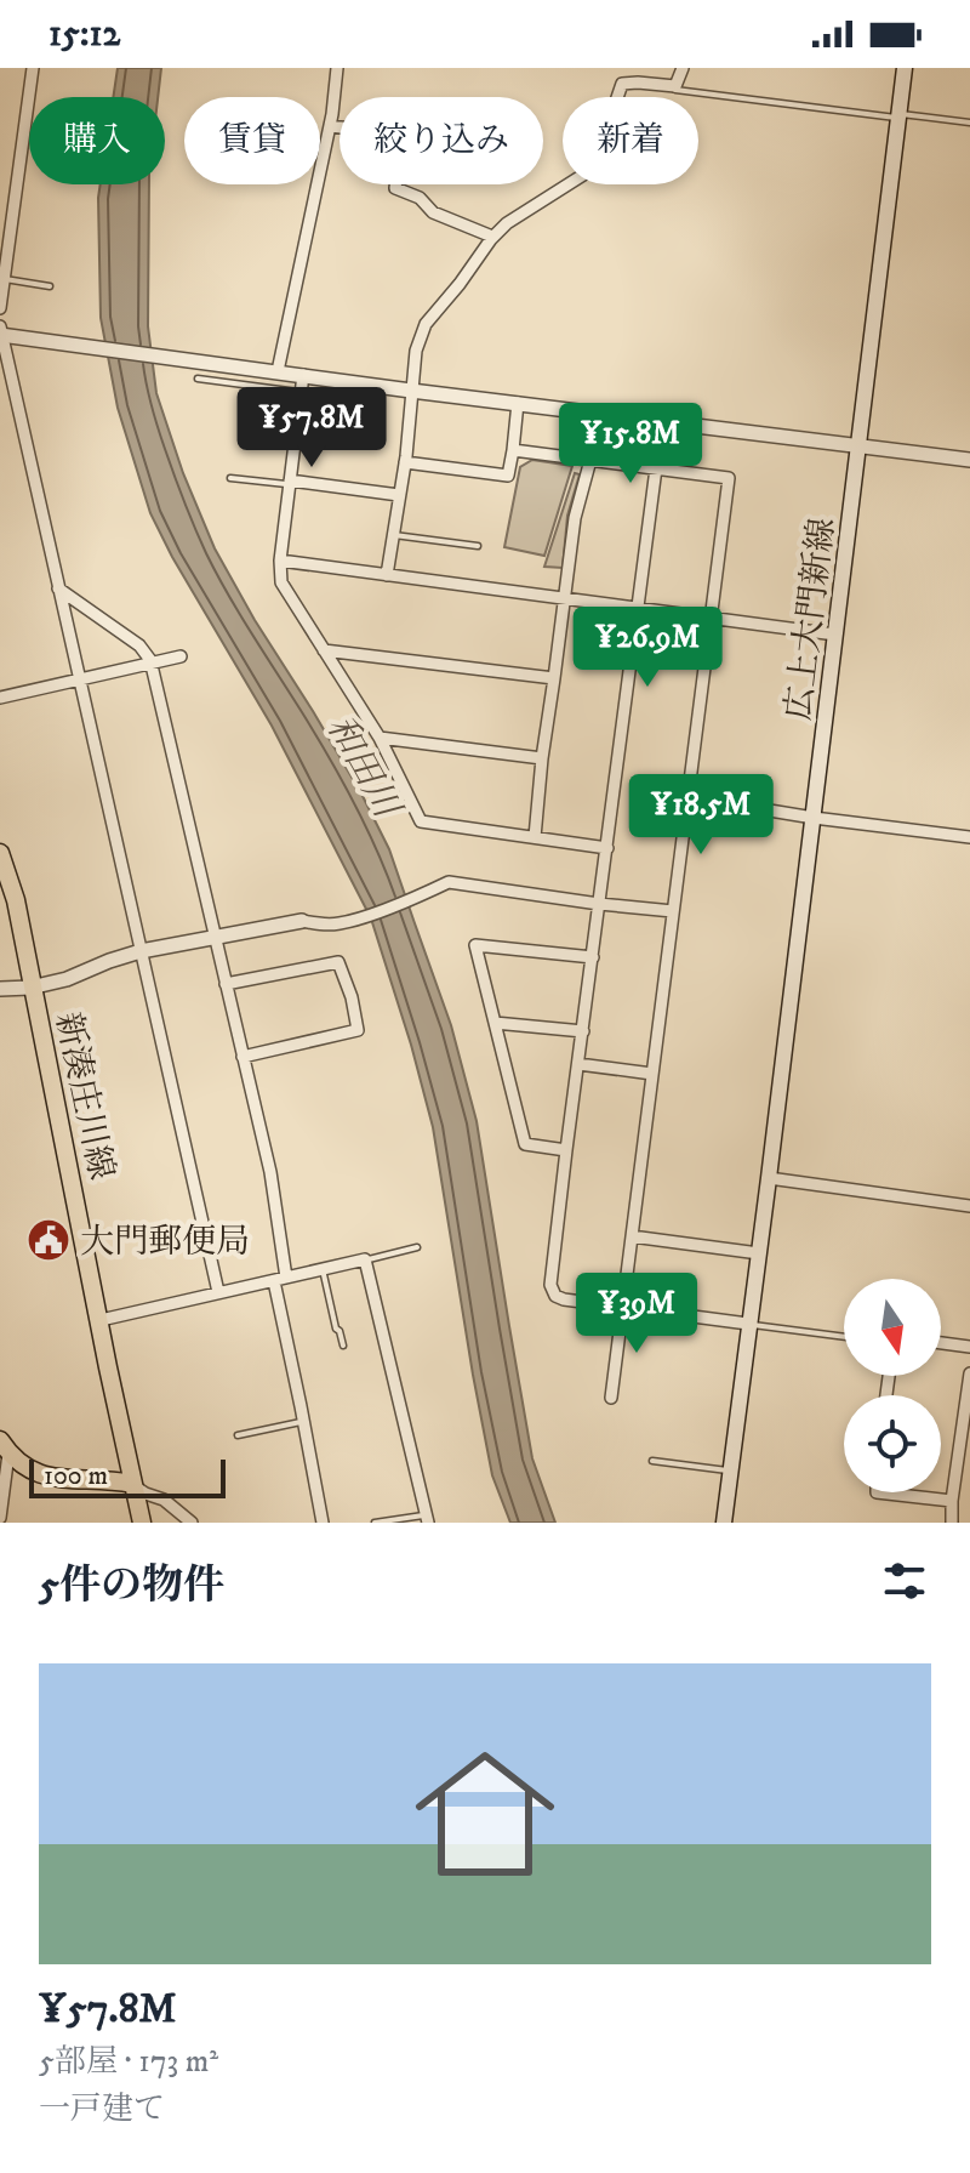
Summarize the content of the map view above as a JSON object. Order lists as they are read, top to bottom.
{
  "streets": {
    "main road": ["広上大門新線", "新湊庄川線"]
  },
  "water": ["和田川"],
  "places": {
    "public building": ["大門郵便局"]
  },
  "scale_bar": "100 m",
  "north": "bottom",
  "page": {
    "status": "15:12",
    "chip": [
      "購入",
      "賃貸",
      "絞り込み",
      "新着"
    ],
    "price": [
      "¥57.8M",
      "¥15.8M",
      "¥26.9M",
      "¥18.5M",
      "¥39M"
    ],
    "scale": "100 m",
    "heading": "5件の物件",
    "list": [
      {
        "name": "¥57.8M",
        "note": "5部屋 · 173 m² · 一戸建て"
      }
    ]
  }
}
